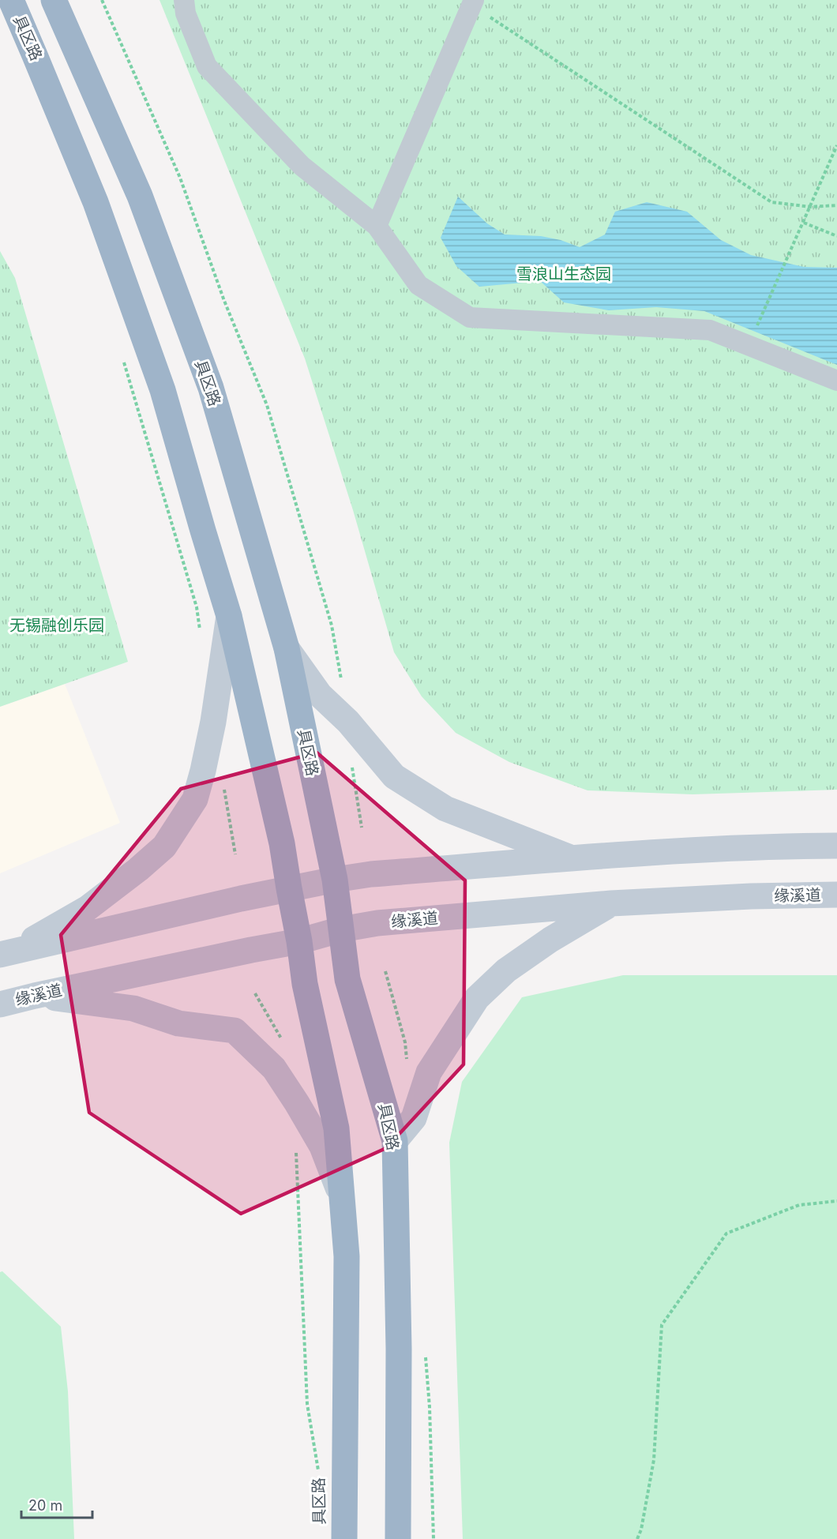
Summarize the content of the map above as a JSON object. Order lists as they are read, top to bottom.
{
  "streets": {
    "highway": ["具区路"],
    "main road": ["缘溪道"]
  },
  "crossings": [
    ["具区路", "缘溪道"]
  ],
  "parks": ["雪浪山生态园", "无锡融创乐园"],
  "scale_bar": "20 m"
}
